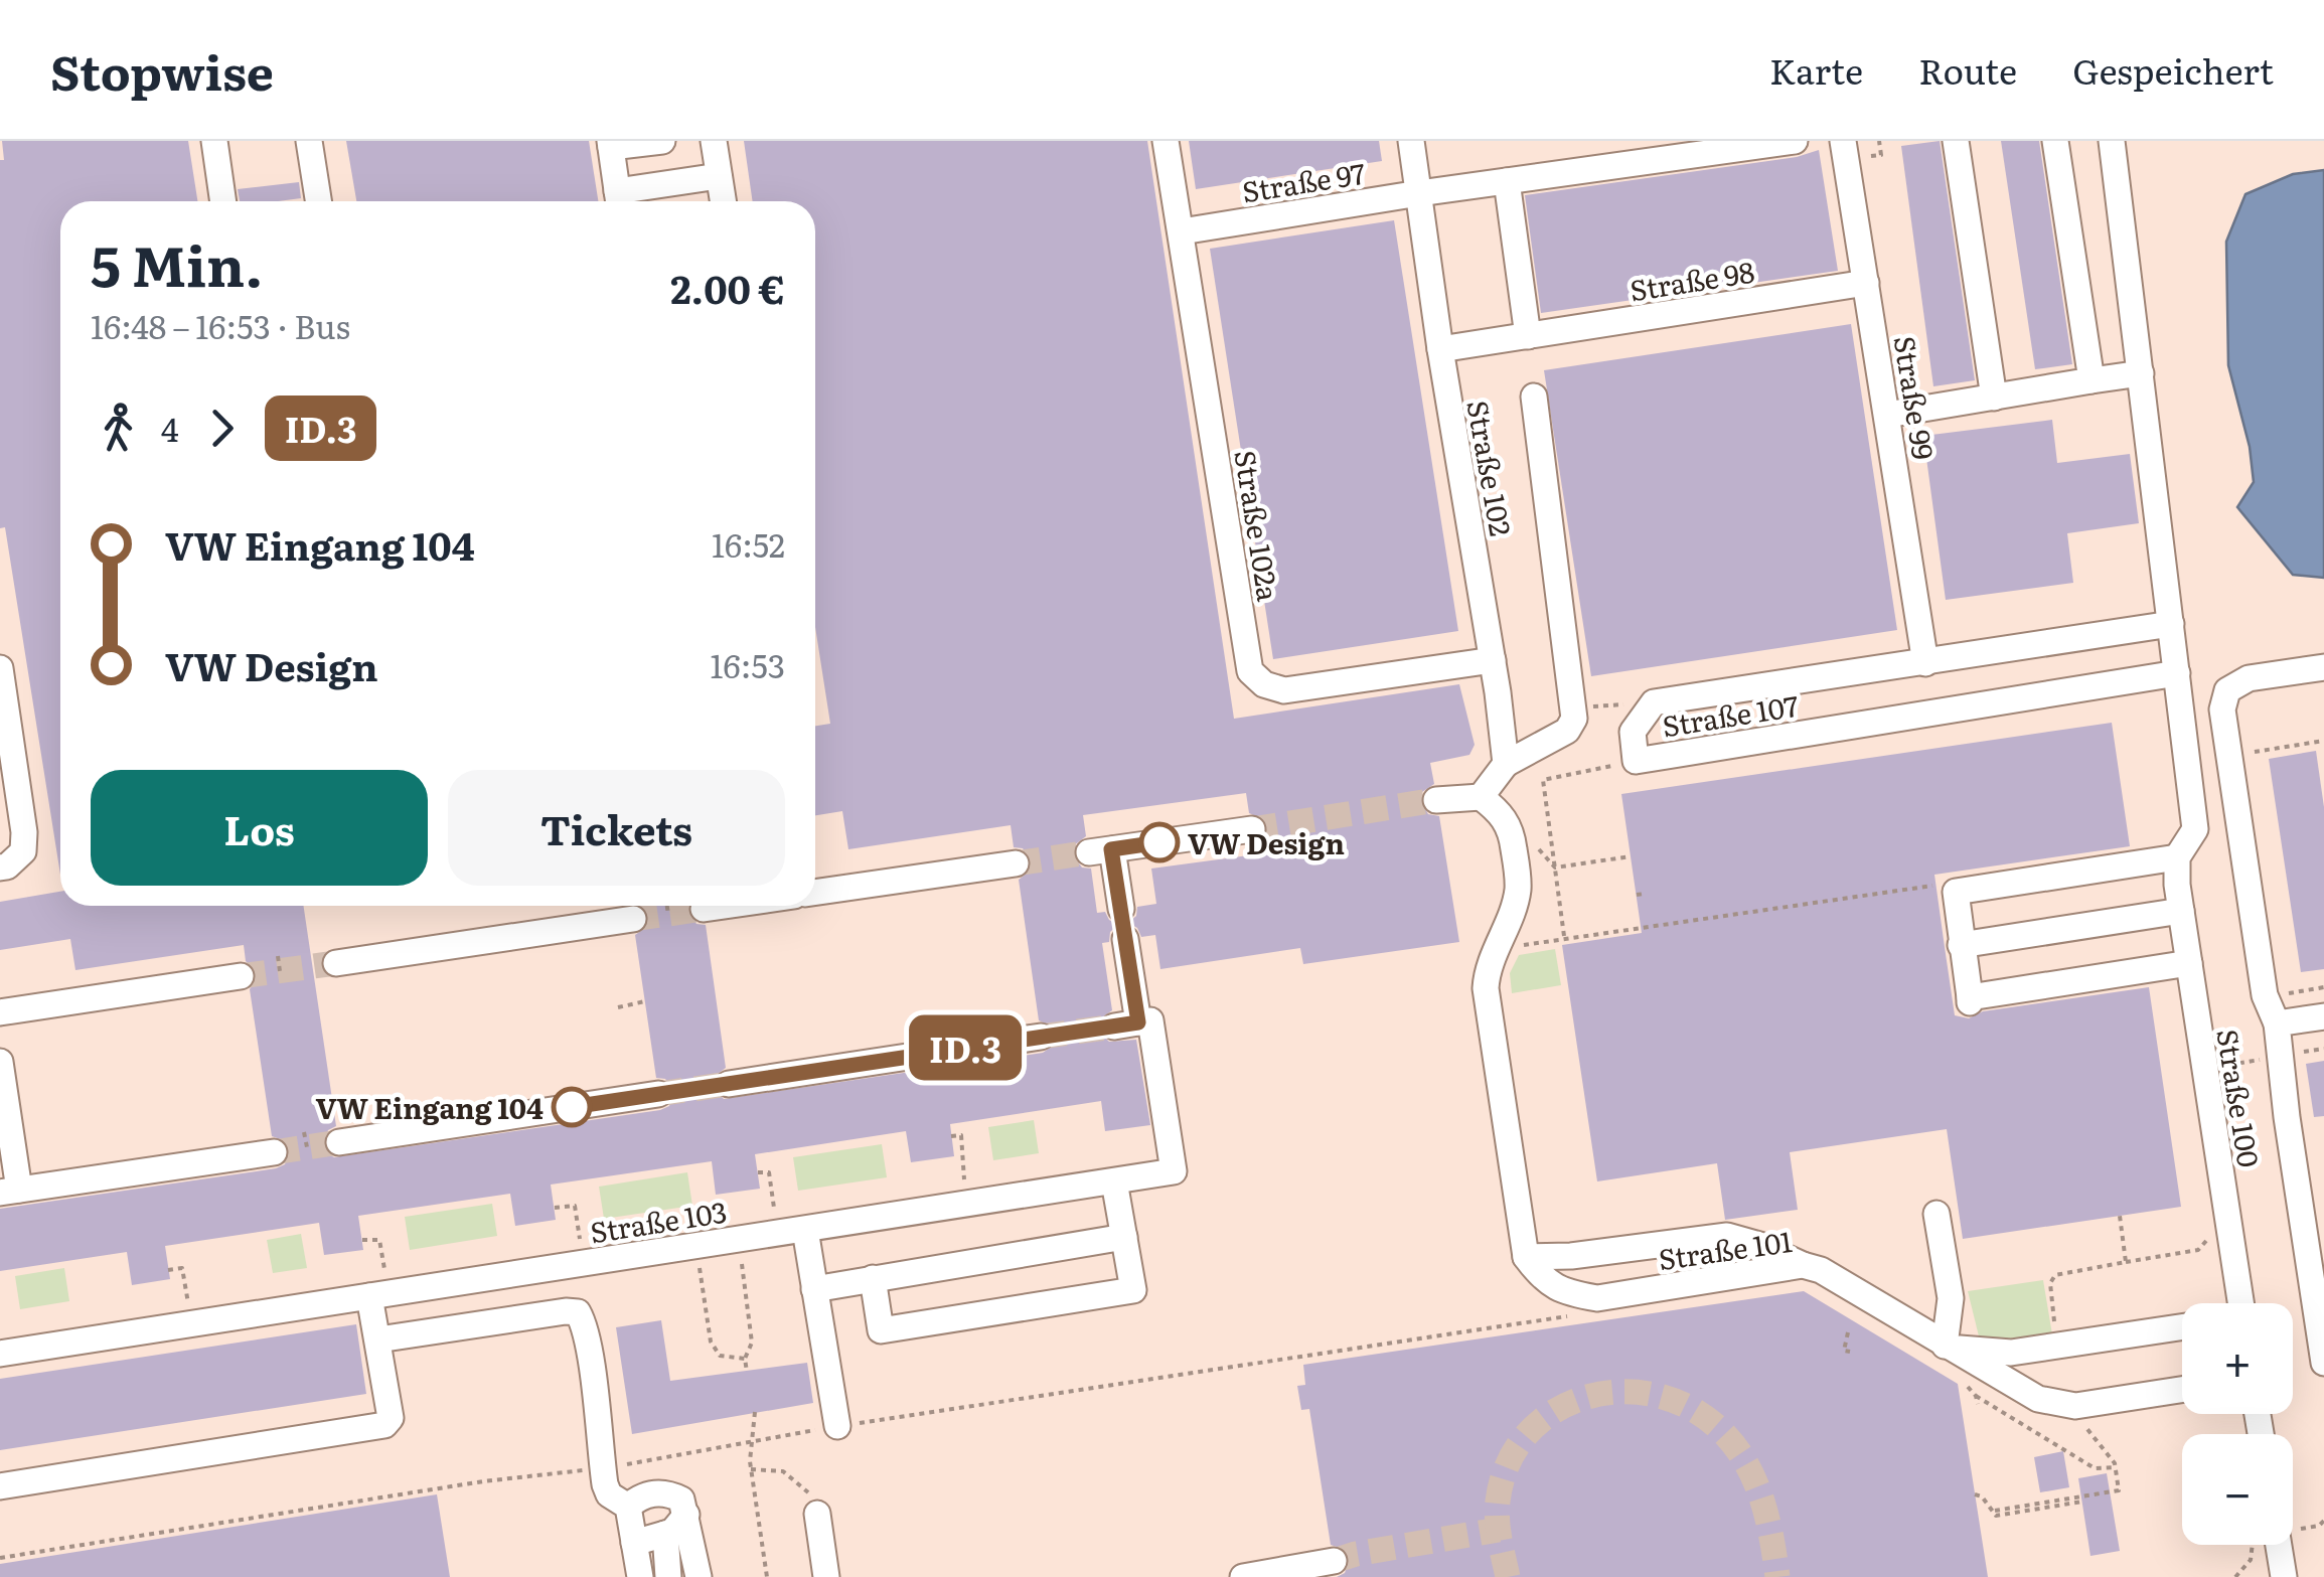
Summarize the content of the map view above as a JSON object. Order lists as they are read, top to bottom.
{
  "streets": {
    "street": [
      "Straße 97",
      "Straße 98",
      "Straße 99",
      "Straße 102",
      "Straße 102a",
      "Straße 107",
      "Straße 100",
      "Straße 103",
      "Straße 101"
    ]
  },
  "crossings": [
    ["Straße 97", "Straße 102"],
    ["Straße 97", "Straße 102a"],
    ["Straße 98", "Straße 99"],
    ["Straße 98", "Straße 102"],
    ["Straße 99", "Straße 107"],
    ["Straße 102", "Straße 102a"]
  ],
  "places": ["VW Design", "VW Eingang 104"],
  "lines": ["bus line ID.3"],
  "page": {
    "header": "Stopwise",
    "nav": ["Karte", "Route", "Gespeichert"],
    "on_map": "ID.3",
    "heading": ["5 Min.", "16:48 – 16:53 · Bus", "2.00 €"],
    "legs": ["4", "ID.3"],
    "list": [
      {
        "name": "VW Eingang 104",
        "value": "16:52"
      },
      {
        "name": "VW Design",
        "value": "16:53"
      }
    ],
    "buttons": ["Los", "Tickets"],
    "map_buttons": ["+", "−"]
  }
}
